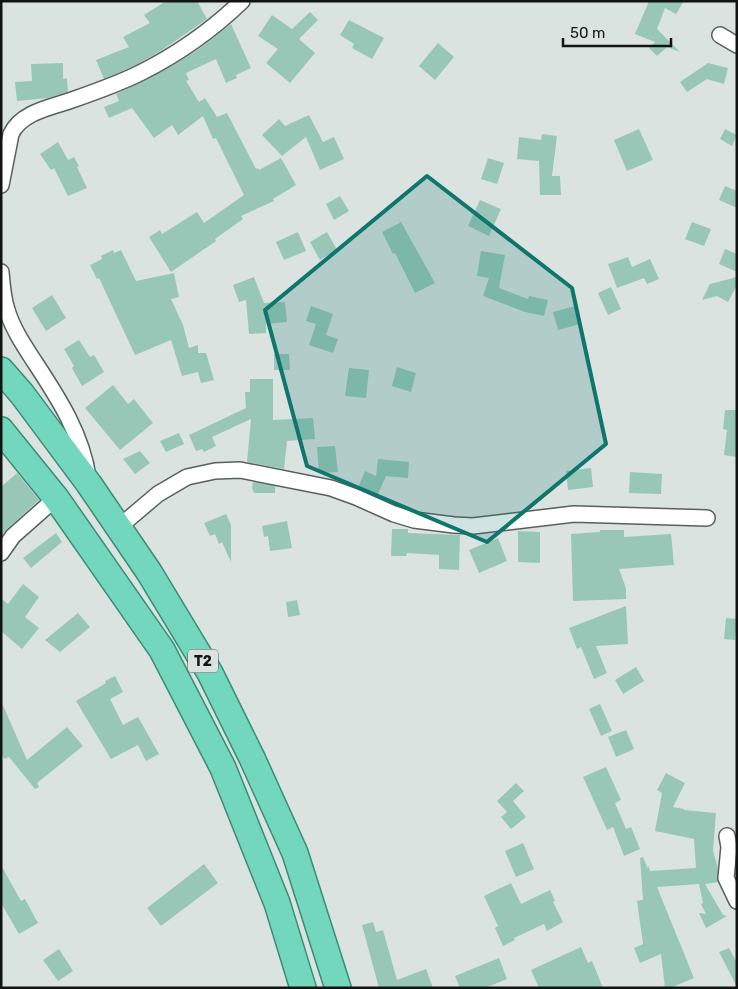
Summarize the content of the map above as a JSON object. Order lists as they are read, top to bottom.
{
  "streets": {
    "highway": ["T2"]
  },
  "scale_bar": "50 m"
}
